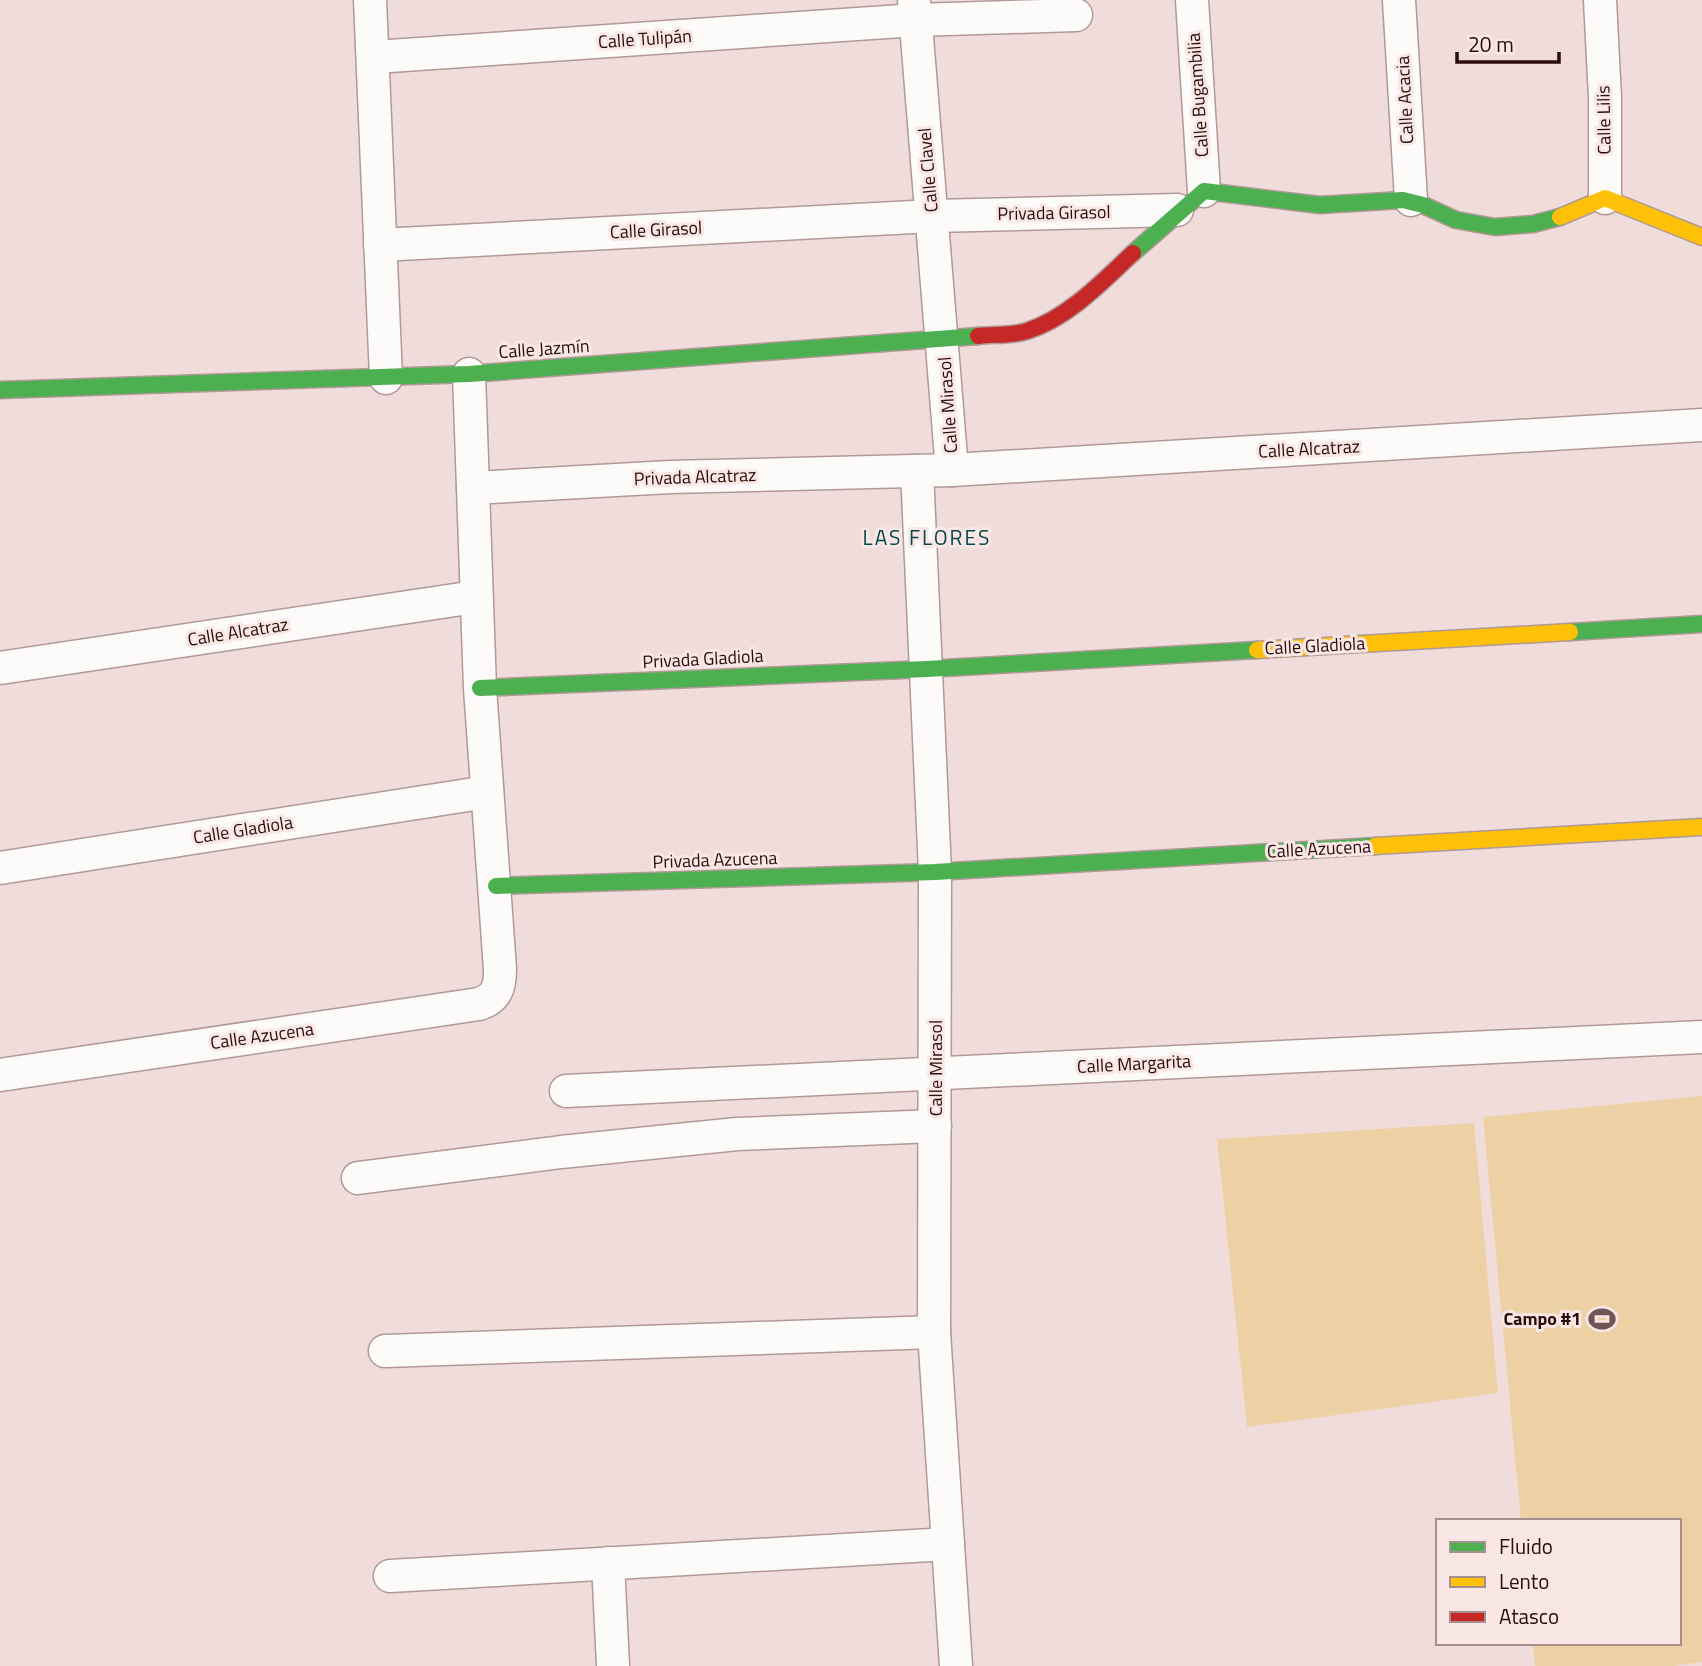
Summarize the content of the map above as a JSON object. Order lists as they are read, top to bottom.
{
  "streets": {
    "street": [
      "Calle Tulipán",
      "Calle Bugambilia",
      "Calle Acacia",
      "Calle Lilis",
      "Calle Clavel",
      "Privada Girasol",
      "Calle Girasol",
      "Calle Jazmín",
      "Calle Mirasol",
      "Calle Alcatraz",
      "Privada Alcatraz",
      "Calle Gladiola",
      "Privada Gladiola",
      "Calle Azucena",
      "Privada Azucena",
      "Calle Margarita"
    ]
  },
  "crossings": [
    ["Calle Tulipán", "Calle Clavel"],
    ["Calle Bugambilia", "Calle Jazmín"],
    ["Calle Clavel", "Privada Girasol"],
    ["Calle Clavel", "Calle Girasol"],
    ["Calle Clavel", "Calle Jazmín"],
    ["Calle Clavel", "Calle Mirasol"],
    ["Privada Girasol", "Calle Girasol"],
    ["Privada Girasol", "Calle Jazmín"],
    ["Calle Jazmín", "Calle Mirasol"],
    ["Calle Mirasol", "Calle Alcatraz"],
    ["Calle Mirasol", "Privada Alcatraz"],
    ["Calle Mirasol", "Calle Gladiola"],
    ["Calle Mirasol", "Privada Gladiola"],
    ["Calle Mirasol", "Calle Azucena"],
    ["Calle Mirasol", "Privada Azucena"],
    ["Calle Mirasol", "Calle Margarita"],
    ["Calle Alcatraz", "Privada Alcatraz"],
    ["Calle Gladiola", "Privada Gladiola"],
    ["Calle Azucena", "Privada Azucena"]
  ],
  "districts": ["LAS FLORES"],
  "places": {
    "sports": ["Campo #1"]
  },
  "legend": ["Fluido", "Lento", "Atasco"],
  "scale_bar": "20 m"
}
